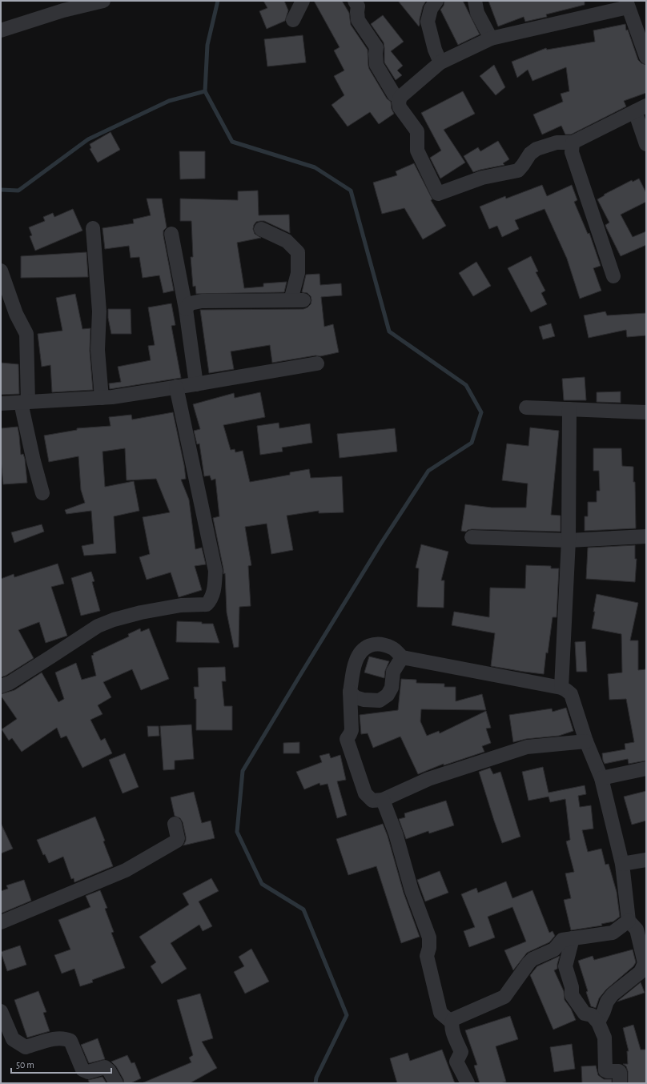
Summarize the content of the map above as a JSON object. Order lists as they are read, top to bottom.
{
  "scale_bar": "50 m"
}
